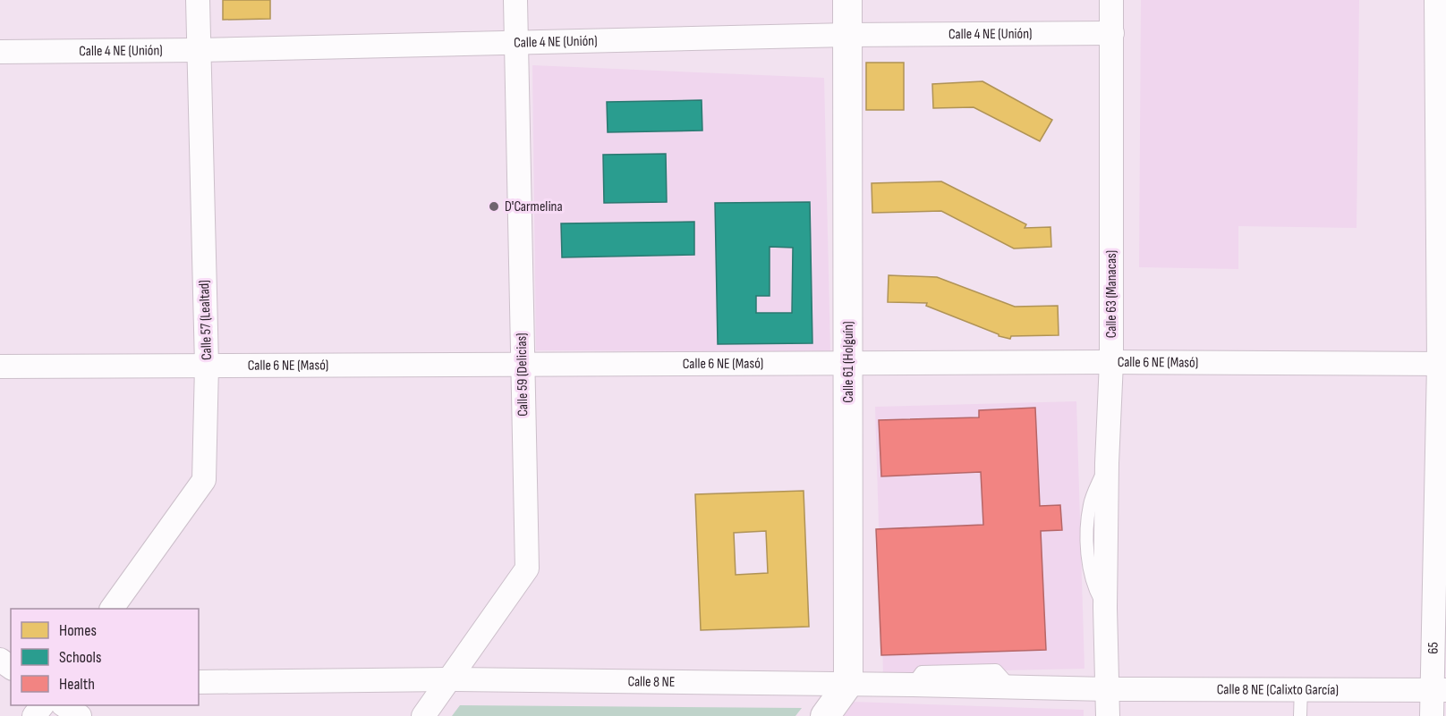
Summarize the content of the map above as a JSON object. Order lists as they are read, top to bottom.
{
  "streets": {
    "street": [
      "Calle 4 NE (Unión)",
      "Calle 63 (Manacas)",
      "Calle 57 (Lealtad)",
      "Calle 61 (Holguín)",
      "Calle 6 NE (Masó)",
      "Calle 59 (Delicias)",
      "65",
      "Calle 8 NE",
      "Calle 8 NE (Calixto García)"
    ]
  },
  "crossings": [
    ["Calle 4 NE (Unión)", "Calle 63 (Manacas)"],
    ["Calle 4 NE (Unión)", "Calle 57 (Lealtad)"],
    ["Calle 4 NE (Unión)", "Calle 61 (Holguín)"],
    ["Calle 4 NE (Unión)", "Calle 59 (Delicias)"],
    ["Calle 63 (Manacas)", "Calle 6 NE (Masó)"],
    ["Calle 63 (Manacas)", "Calle 8 NE"],
    ["Calle 63 (Manacas)", "Calle 8 NE (Calixto García)"],
    ["Calle 57 (Lealtad)", "Calle 6 NE (Masó)"],
    ["Calle 61 (Holguín)", "Calle 6 NE (Masó)"],
    ["Calle 61 (Holguín)", "Calle 8 NE"],
    ["Calle 6 NE (Masó)", "Calle 59 (Delicias)"],
    ["Calle 6 NE (Masó)", "65"],
    ["Calle 59 (Delicias)", "Calle 8 NE"],
    ["65", "Calle 8 NE (Calixto García)"],
    ["Calle 8 NE", "Calle 8 NE (Calixto García)"]
  ],
  "places": ["D'Carmelina"],
  "legend": ["Homes", "Schools", "Health"]
}
